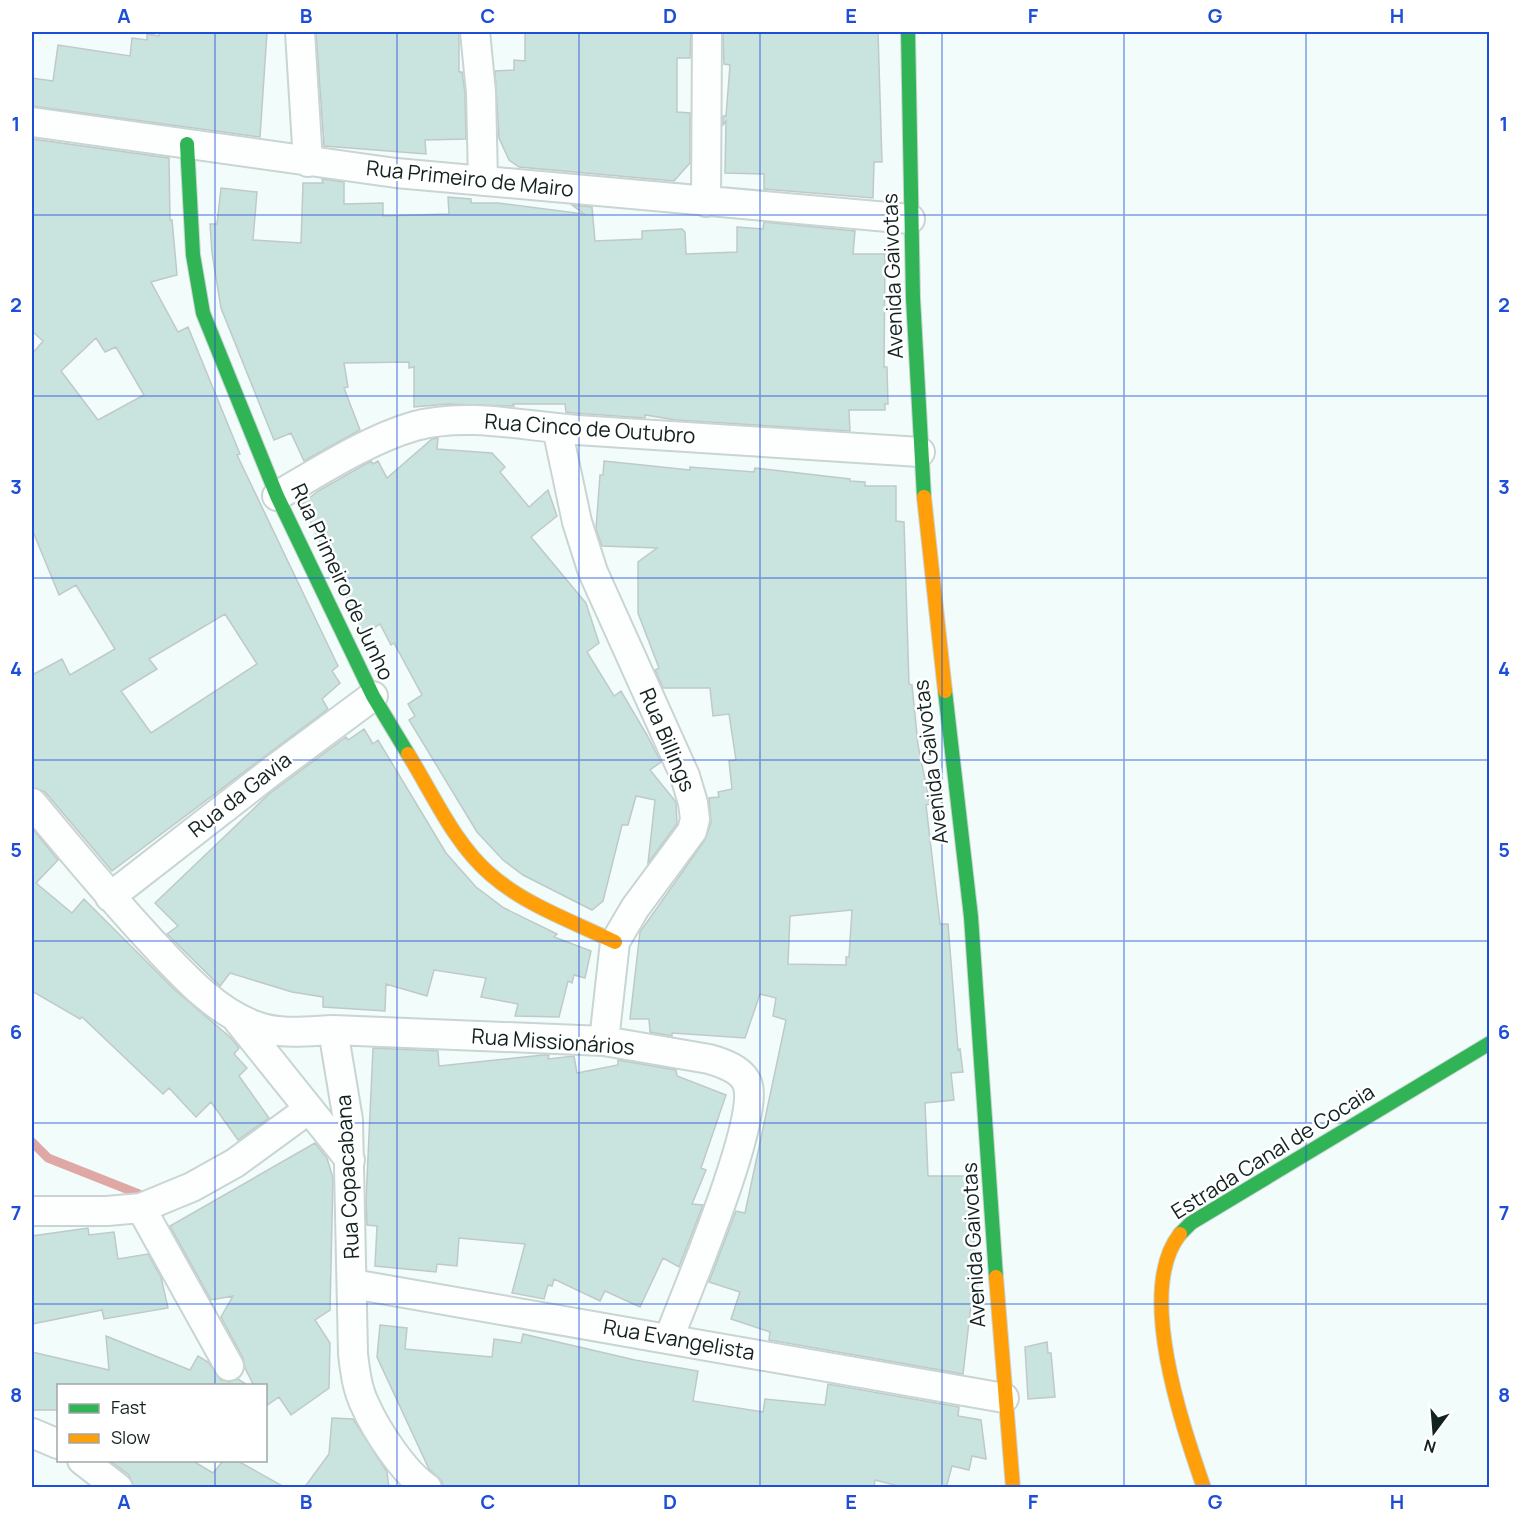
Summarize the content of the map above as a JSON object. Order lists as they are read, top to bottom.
{
  "streets": {
    "street": [
      "Rua Primeiro de Mairo",
      "Avenida Gaivotas",
      "Rua Cinco de Outubro",
      "Rua Primeiro de Junho",
      "Rua Billings",
      "Rua da Gavia",
      "Rua Missionários",
      "Estrada Canal de Cocaia",
      "Rua Copacabana",
      "Rua Evangelista"
    ]
  },
  "crossings": [
    ["Rua Primeiro de Mairo", "Avenida Gaivotas"],
    ["Rua Primeiro de Mairo", "Rua Primeiro de Junho"],
    ["Avenida Gaivotas", "Rua Cinco de Outubro"],
    ["Avenida Gaivotas", "Rua Evangelista"],
    ["Rua Cinco de Outubro", "Rua Primeiro de Junho"],
    ["Rua Cinco de Outubro", "Rua Billings"],
    ["Rua Primeiro de Junho", "Rua Billings"],
    ["Rua Primeiro de Junho", "Rua da Gavia"],
    ["Rua Billings", "Rua Missionários"],
    ["Rua Missionários", "Rua Copacabana"],
    ["Rua Missionários", "Rua Evangelista"],
    ["Rua Copacabana", "Rua Evangelista"]
  ],
  "legend": ["Fast", "Slow"],
  "north": "bottom",
  "grid": {
    "columns": [
      "A",
      "B",
      "C",
      "D",
      "E",
      "F",
      "G",
      "H"
    ],
    "rows": [
      "1",
      "2",
      "3",
      "4",
      "5",
      "6",
      "7",
      "8"
    ]
  }
}
